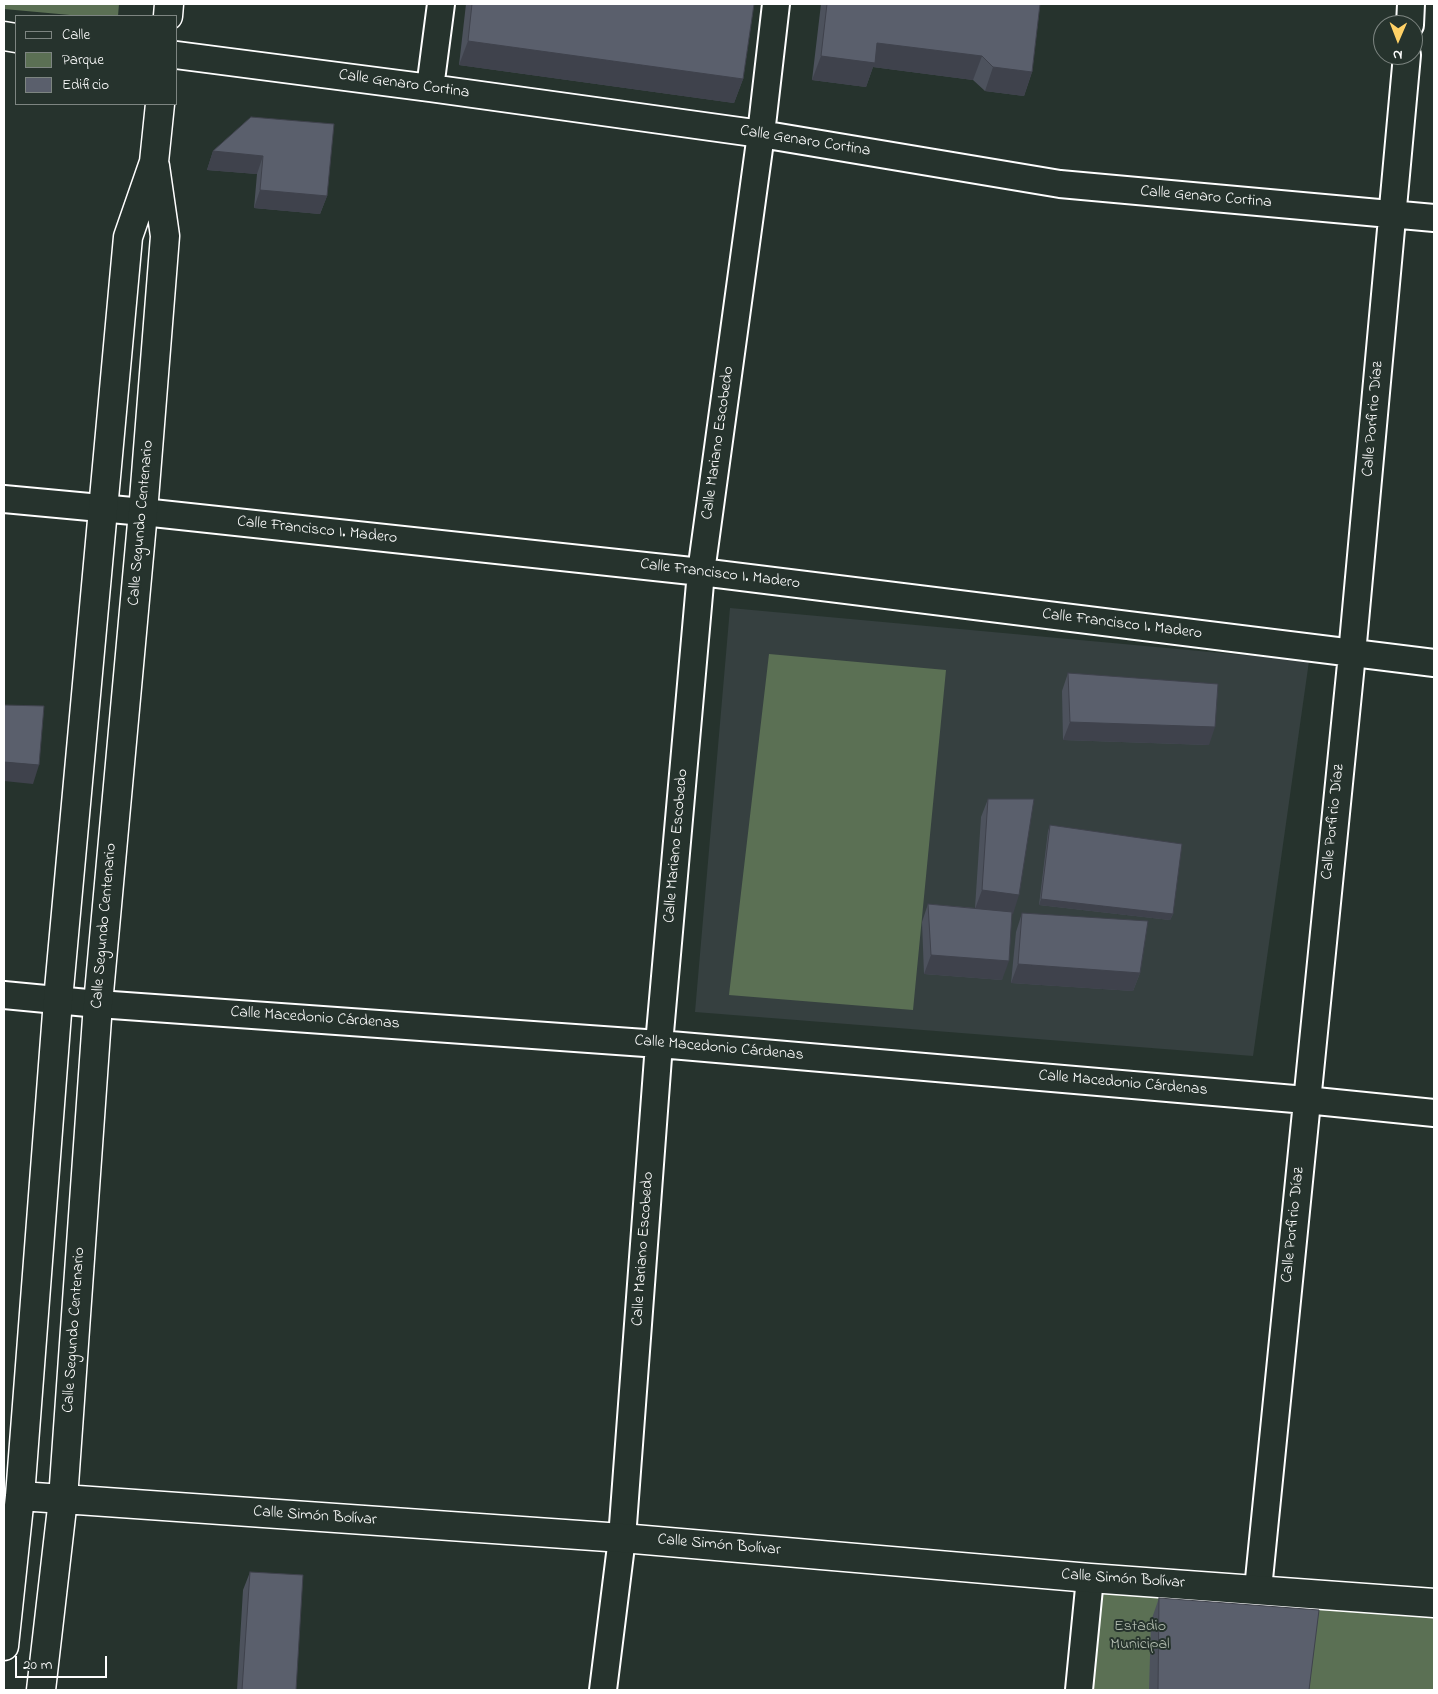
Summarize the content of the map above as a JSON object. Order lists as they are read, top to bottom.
{
  "streets": {
    "street": [
      "Calle Genaro Cortina",
      "Calle Porfirio Díaz",
      "Calle Mariano Escobedo",
      "Calle Segundo Centenario",
      "Calle Francisco I. Madero",
      "Calle Macedonio Cárdenas",
      "Calle Simón Bolívar"
    ]
  },
  "crossings": [
    ["Calle Genaro Cortina", "Calle Porfirio Díaz"],
    ["Calle Genaro Cortina", "Calle Mariano Escobedo"],
    ["Calle Porfirio Díaz", "Calle Francisco I. Madero"],
    ["Calle Porfirio Díaz", "Calle Macedonio Cárdenas"],
    ["Calle Porfirio Díaz", "Calle Simón Bolívar"],
    ["Calle Mariano Escobedo", "Calle Francisco I. Madero"],
    ["Calle Mariano Escobedo", "Calle Macedonio Cárdenas"],
    ["Calle Mariano Escobedo", "Calle Simón Bolívar"],
    ["Calle Segundo Centenario", "Calle Francisco I. Madero"],
    ["Calle Segundo Centenario", "Calle Macedonio Cárdenas"],
    ["Calle Segundo Centenario", "Calle Simón Bolívar"]
  ],
  "parks": ["Estadio Municipal"],
  "legend": ["Calle", "Parque", "Edificio"],
  "scale_bar": "20 m",
  "north": "bottom"
}
